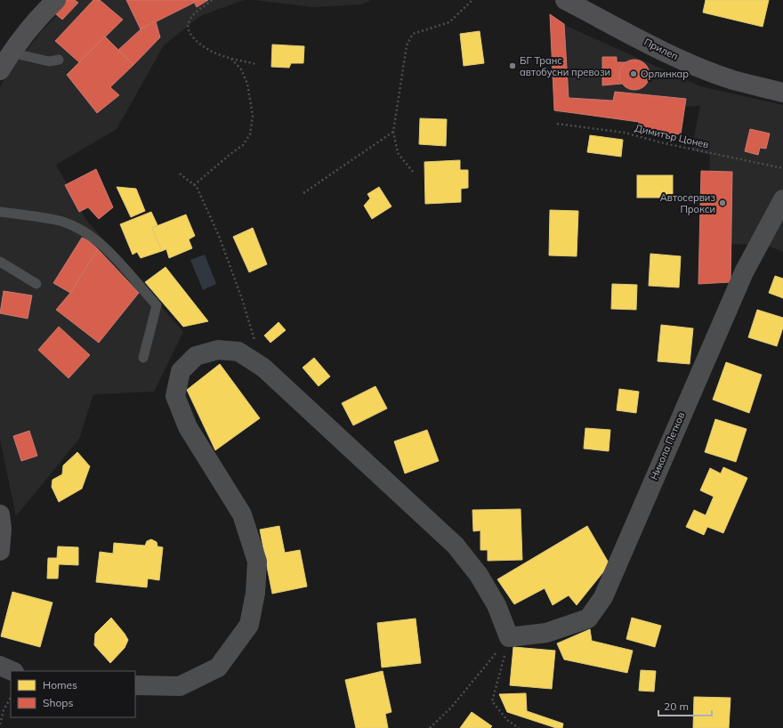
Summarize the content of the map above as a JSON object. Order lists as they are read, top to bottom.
{
  "streets": {
    "street": ["Прилеп", "Никола Петков"],
    "path": ["Димитър Цонев"]
  },
  "places": ["БГ Транс автобусни превози", "Орлинкар", "Автосервиз Прокси"],
  "legend": ["Homes", "Shops"],
  "scale_bar": "20 m"
}
